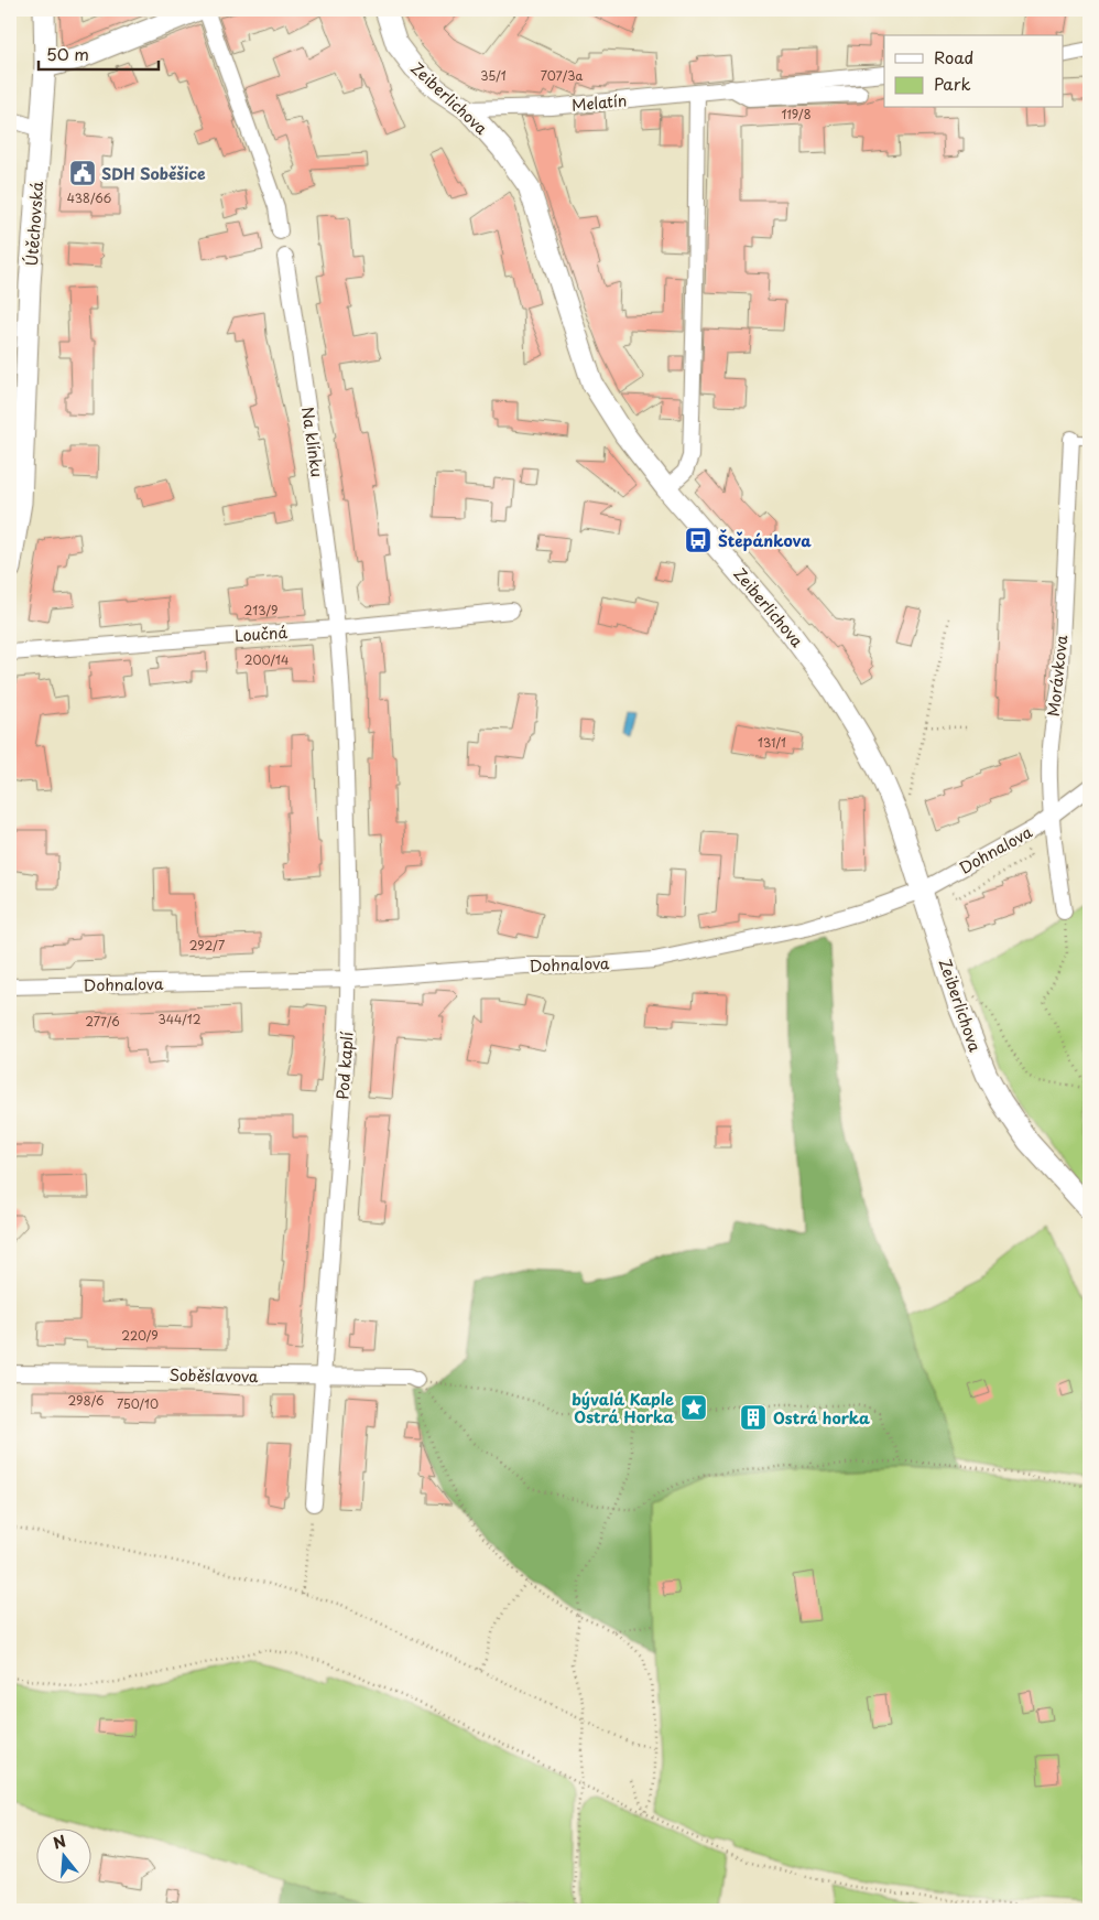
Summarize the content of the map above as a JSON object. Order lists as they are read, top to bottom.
{
  "streets": {
    "street": [
      "Zeiberlichova",
      "Melatín",
      "Útěchovská",
      "Na klínku",
      "Loučná",
      "Morávkova",
      "Dohnalova",
      "Pod kaplí",
      "Soběslavova"
    ]
  },
  "crossings": [
    ["Zeiberlichova", "Melatín"],
    ["Zeiberlichova", "Dohnalova"],
    ["Na klínku", "Loučná"],
    ["Na klínku", "Pod kaplí"],
    ["Loučná", "Pod kaplí"],
    ["Morávkova", "Dohnalova"],
    ["Dohnalova", "Pod kaplí"],
    ["Pod kaplí", "Soběslavova"]
  ],
  "places": {
    "public building": ["SDH Soběšice"],
    "bus stop": ["Štěpánkova"],
    "place": ["bývalá Kaple Ostrá Horka"],
    "building": ["Ostrá horka"]
  },
  "house_numbers": [
    "35/1",
    "707/3a",
    "119/8",
    "438/66",
    "213/9",
    "200/14",
    "131/1",
    "292/7",
    "344/12",
    "277/6",
    "220/9",
    "298/6",
    "750/10"
  ],
  "legend": ["Road", "Park"],
  "scale_bar": "50 m",
  "north": "top"
}
